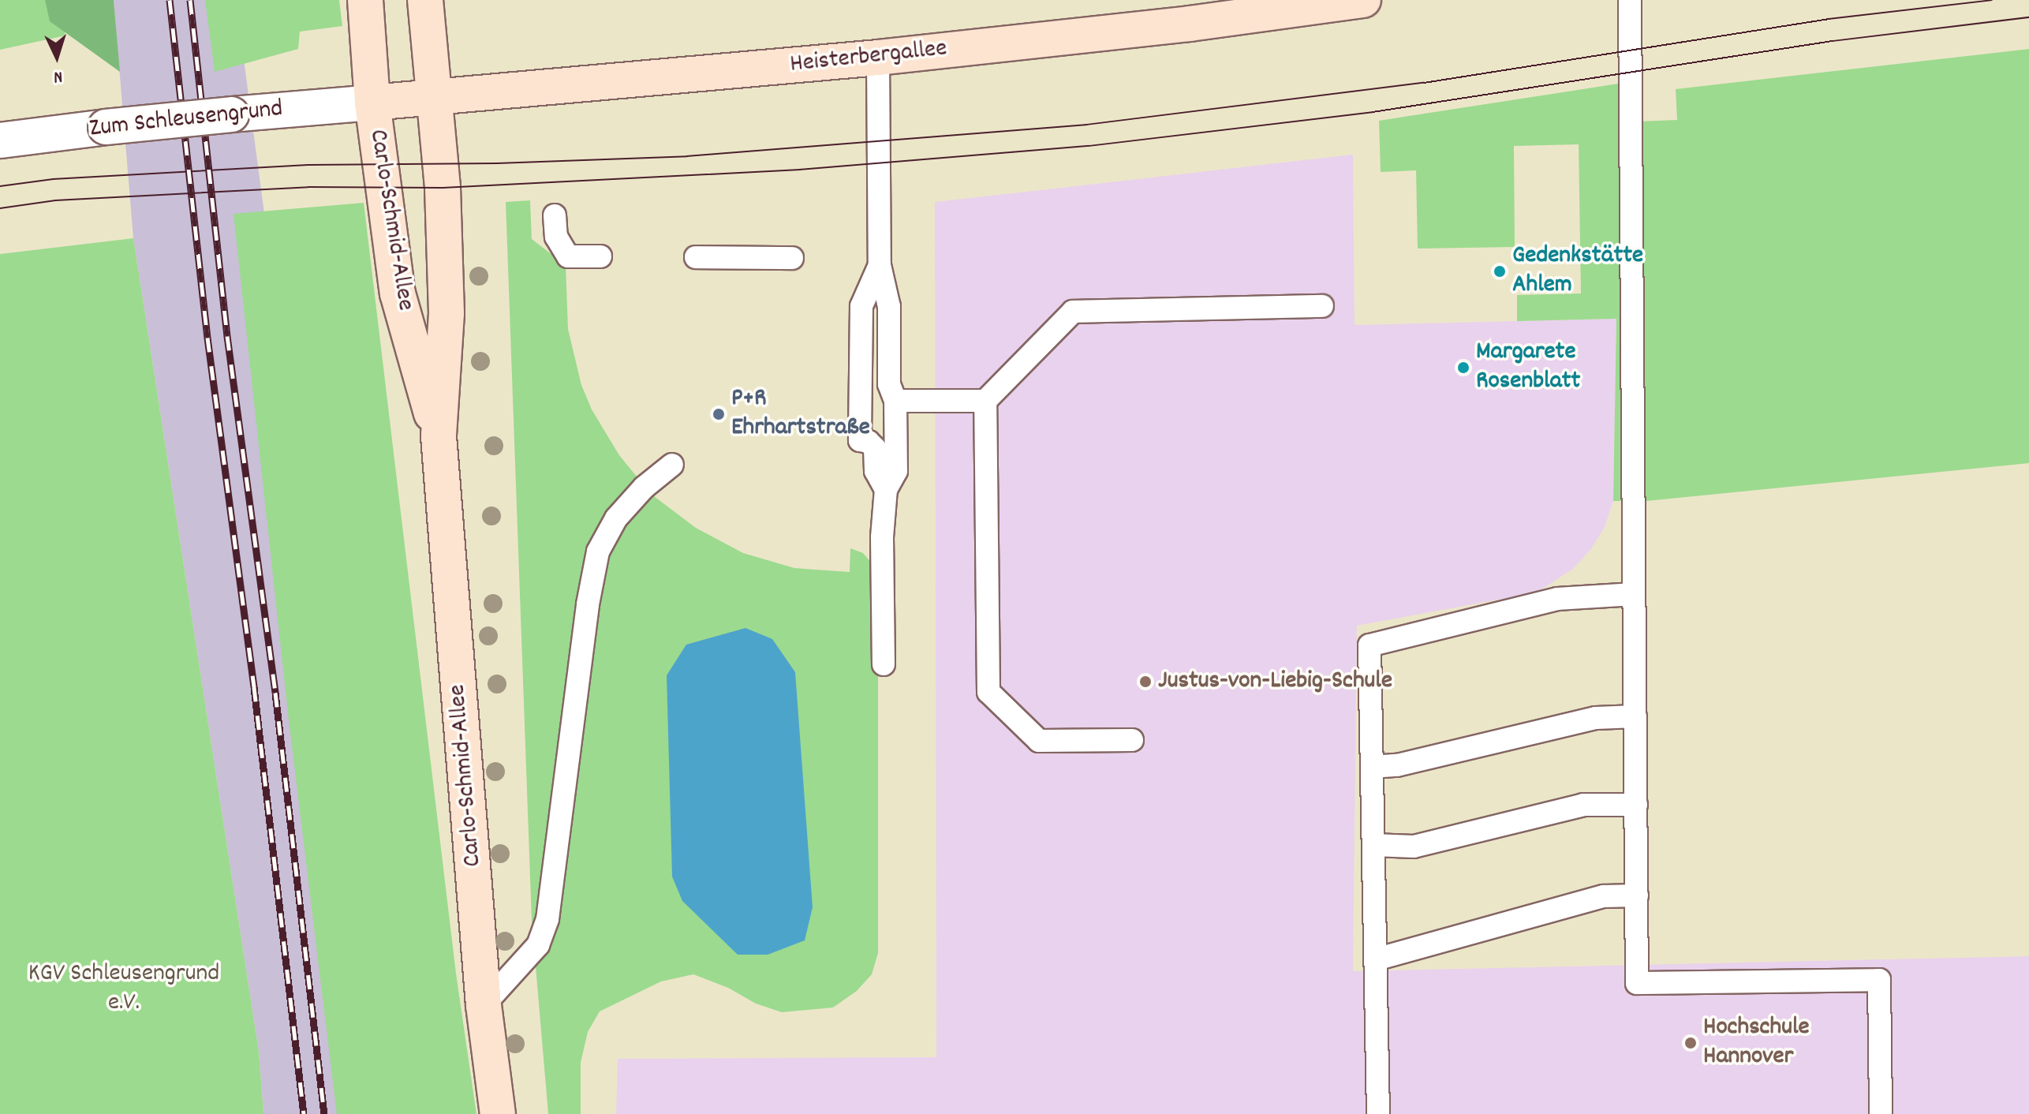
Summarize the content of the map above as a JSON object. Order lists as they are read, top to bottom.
{
  "streets": {
    "main road": ["Heisterbergallee", "Carlo-Schmid-Allee"],
    "street": ["Zum Schleusengrund"]
  },
  "crossings": [
    ["Heisterbergallee", "Zum Schleusengrund"],
    ["Heisterbergallee", "Carlo-Schmid-Allee"],
    ["Zum Schleusengrund", "Carlo-Schmid-Allee"]
  ],
  "parks": ["KGV Schleusengrund e.V."],
  "places": [
    "Gedenkstätte Ahlem",
    "Margarete Rosenblatt",
    "P+R Ehrhartstraße",
    "Justus-von-Liebig-Schule",
    "Hochschule Hannover"
  ],
  "north": "bottom"
}
